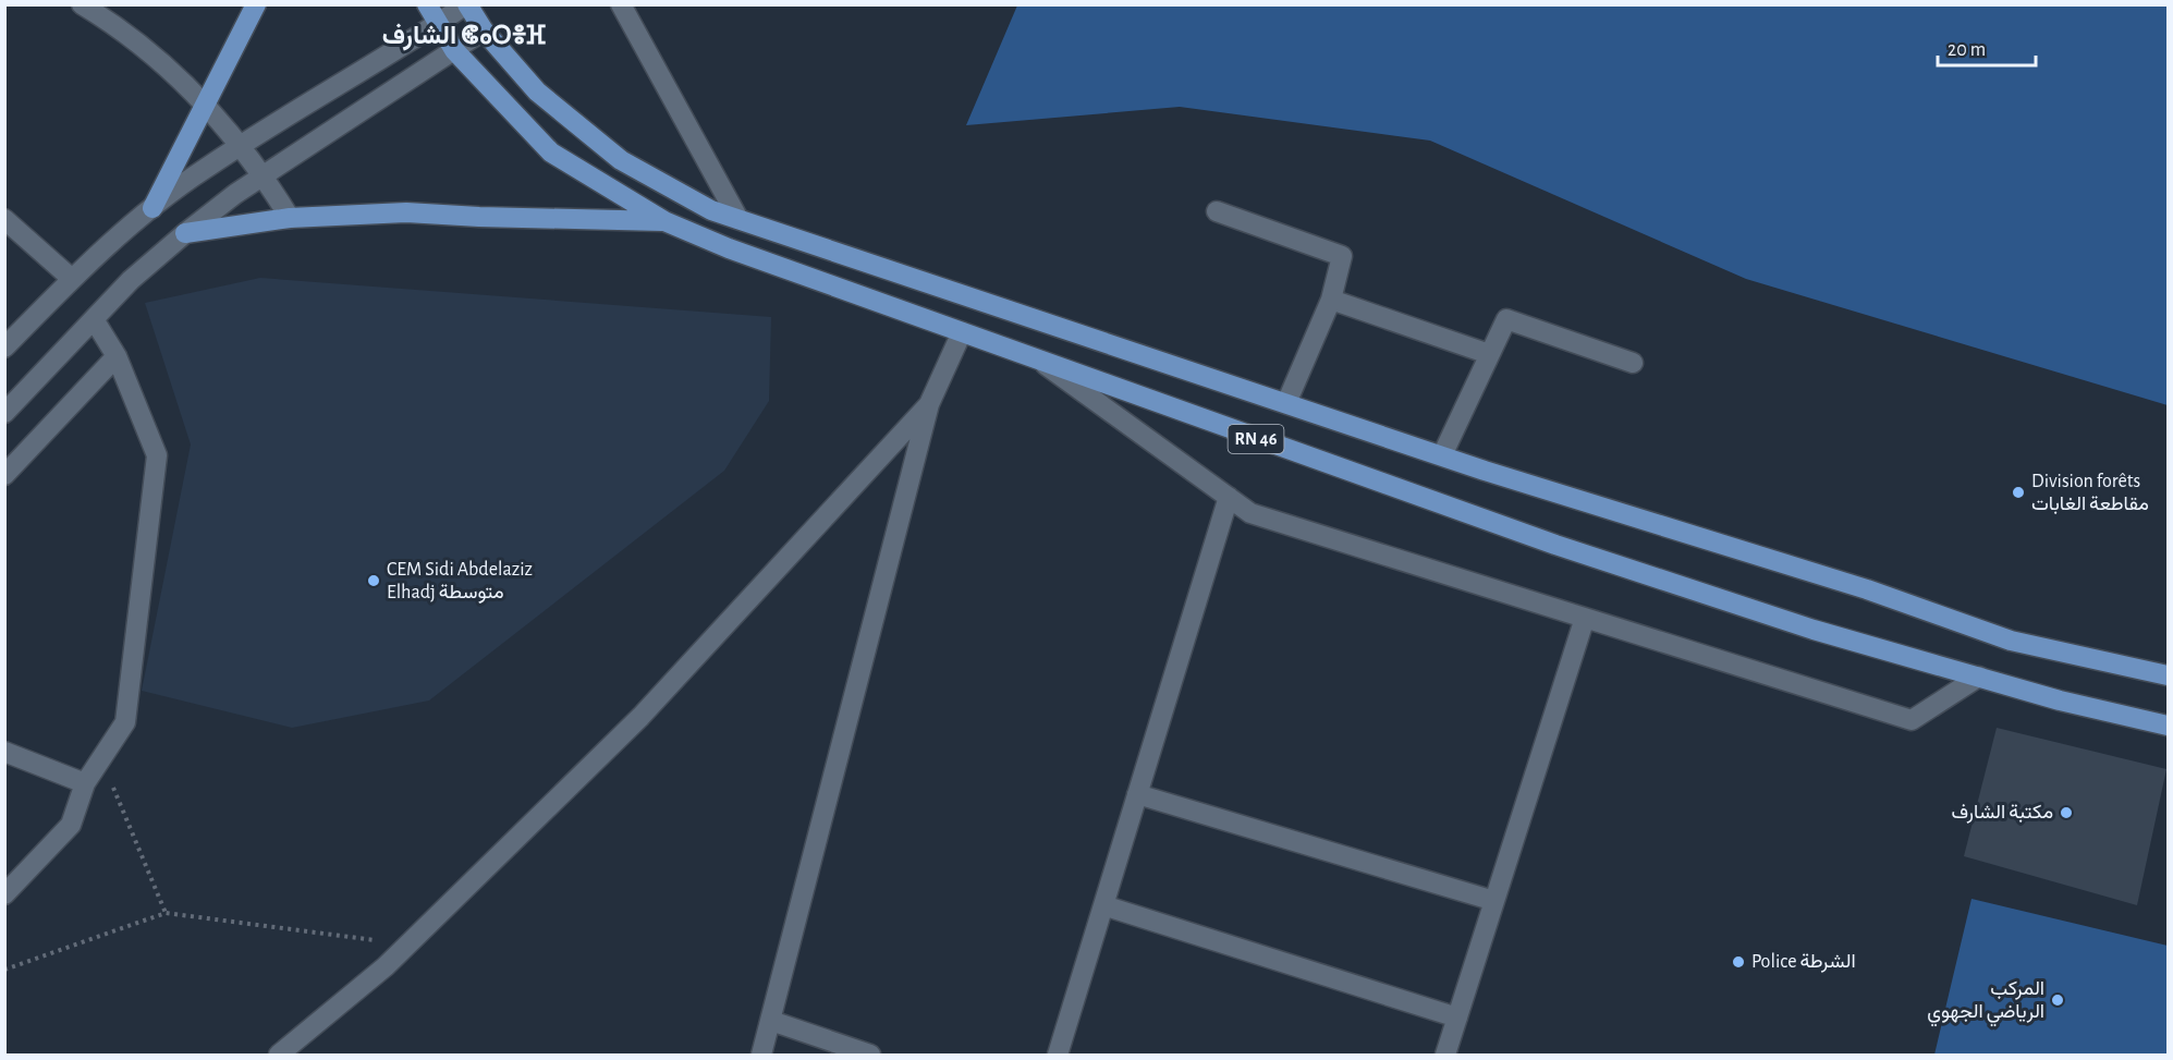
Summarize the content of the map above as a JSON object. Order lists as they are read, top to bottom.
{
  "streets": {
    "main road": ["RN 46"]
  },
  "districts": ["الشارف ⵞⴰⵔⴻⴼ"],
  "places": [
    "Division forêts مقاطعة الغابات",
    "CEM Sidi Abdelaziz Elhadj متوسطة",
    "مكتبة الشارف",
    "Police الشرطة",
    "المركب الرياضي الجهوي"
  ],
  "scale_bar": "20 m"
}
